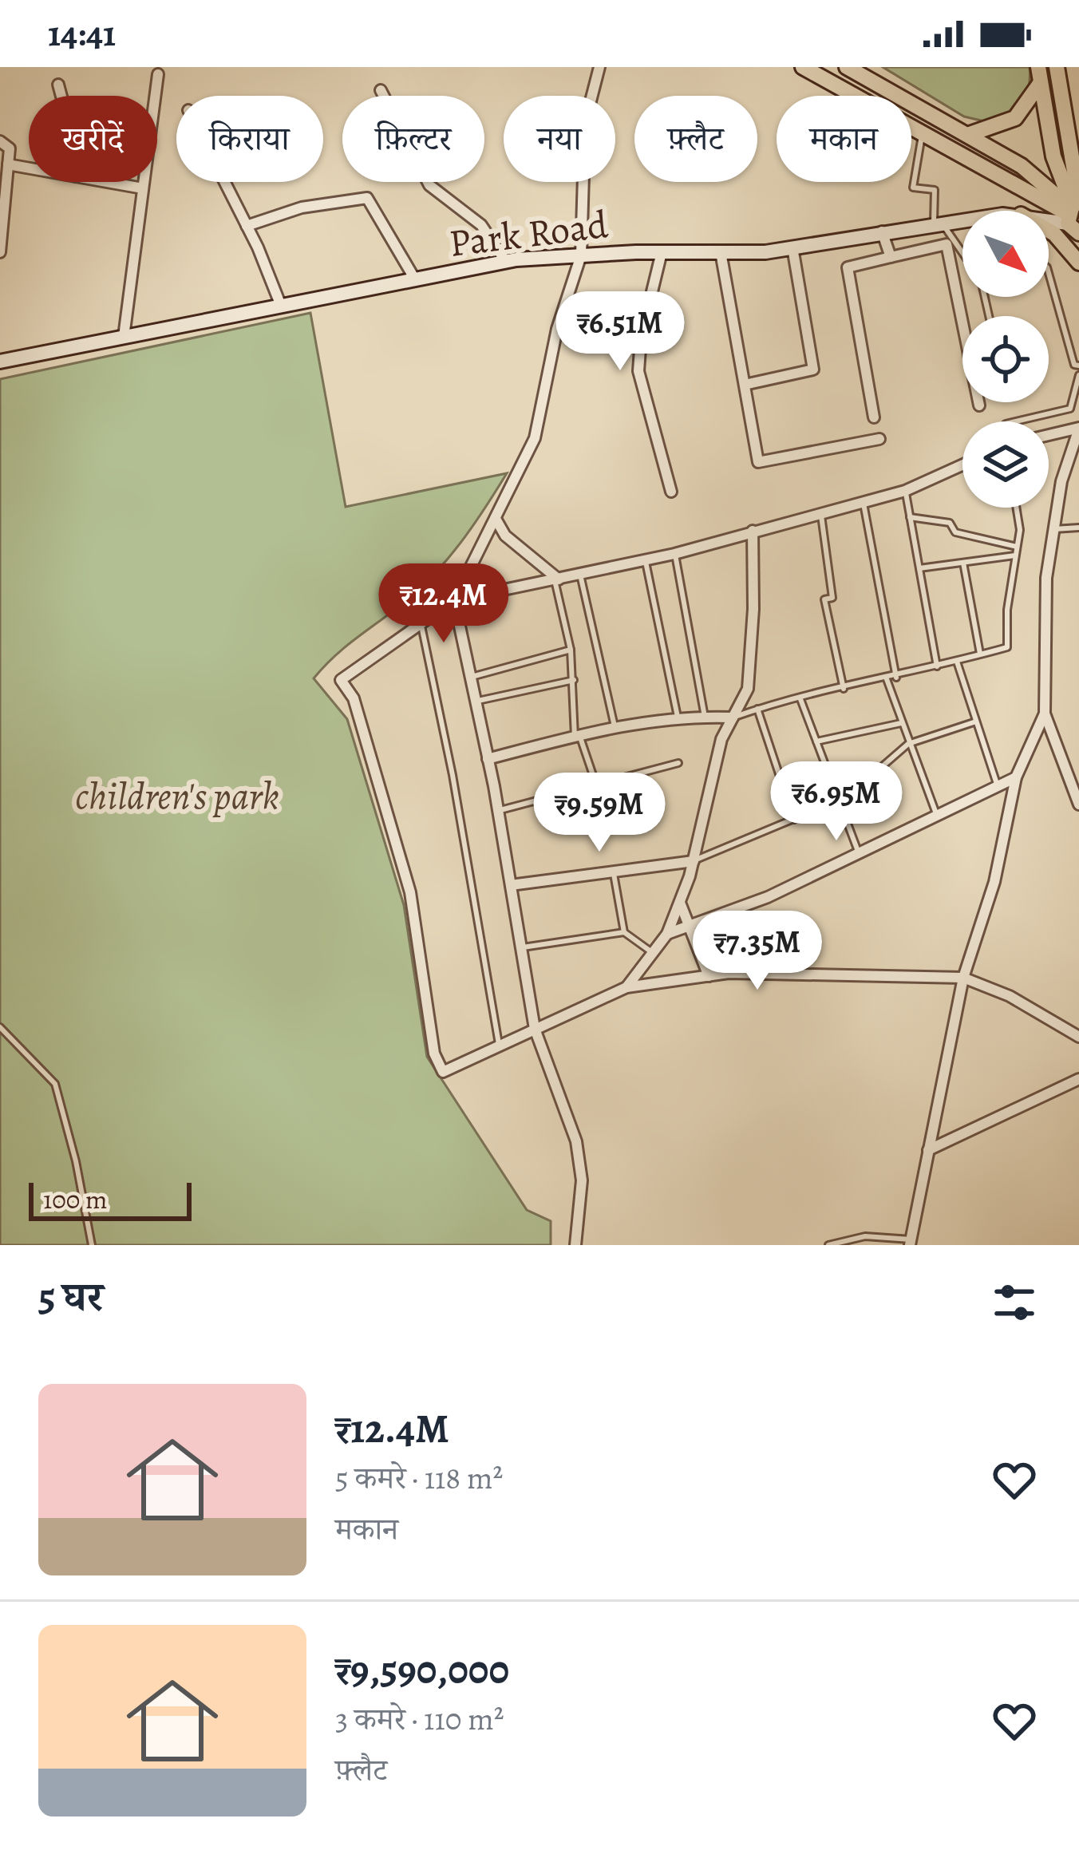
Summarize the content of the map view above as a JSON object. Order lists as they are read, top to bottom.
{
  "streets": {
    "street": ["Park Road"]
  },
  "parks": ["children's park"],
  "scale_bar": "100 m",
  "north": "bottom right",
  "page": {
    "status": "14:41",
    "chip": [
      "खरीदें",
      "किराया",
      "फ़िल्टर",
      "नया",
      "फ़्लैट",
      "मकान"
    ],
    "price": [
      "₹6.51M",
      "₹12.4M",
      "₹6.95M",
      "₹9.59M",
      "₹7.35M"
    ],
    "scale": "100 m",
    "heading": "5 घर",
    "list": [
      {
        "name": "₹12.4M",
        "note": "5 कमरे · 118 m² · मकान"
      },
      {
        "name": "₹9,590,000",
        "note": "3 कमरे · 110 m² · फ़्लैट"
      }
    ]
  }
}
